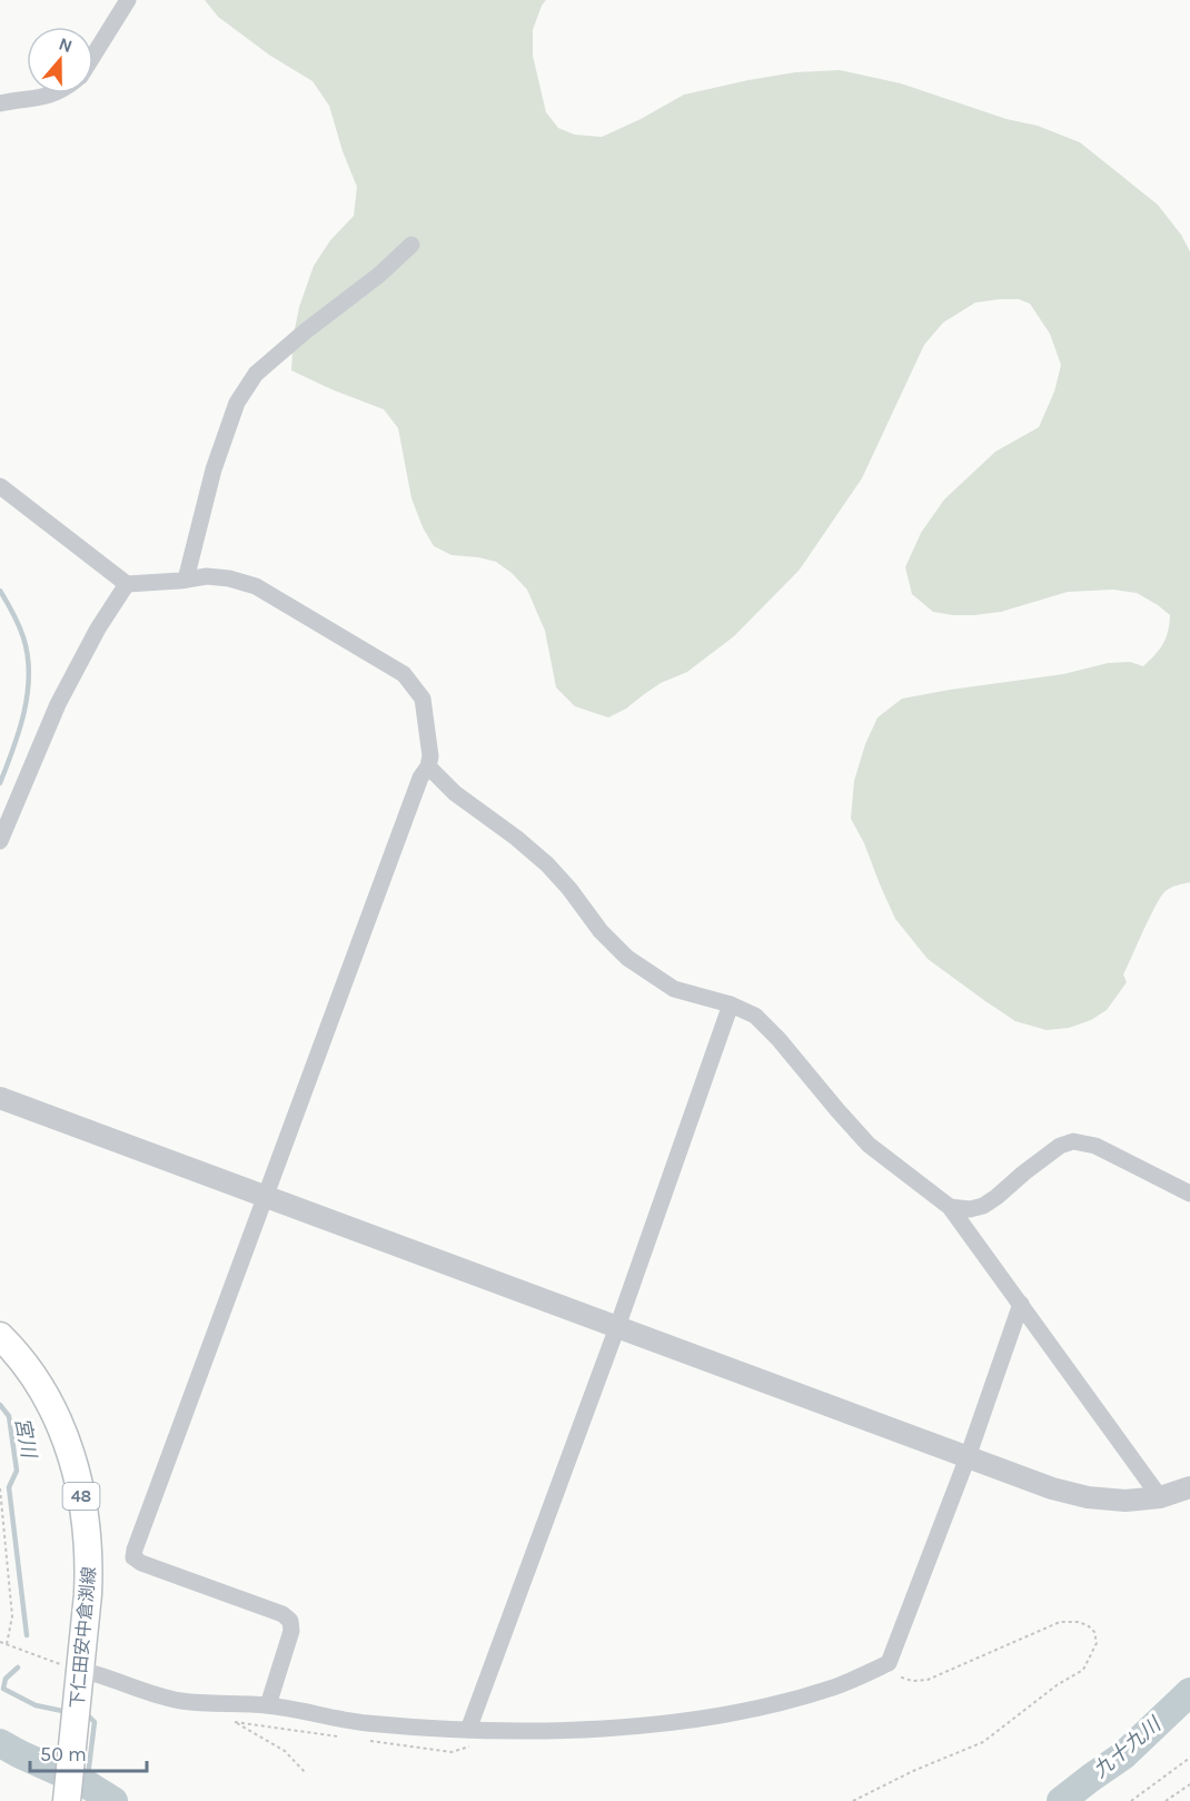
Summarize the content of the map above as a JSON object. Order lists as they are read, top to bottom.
{
  "streets": {
    "main road": ["48", "下仁田安中倉渕線"]
  },
  "water": ["宮川", "九十九川"],
  "scale_bar": "50 m",
  "north": "top"
}
